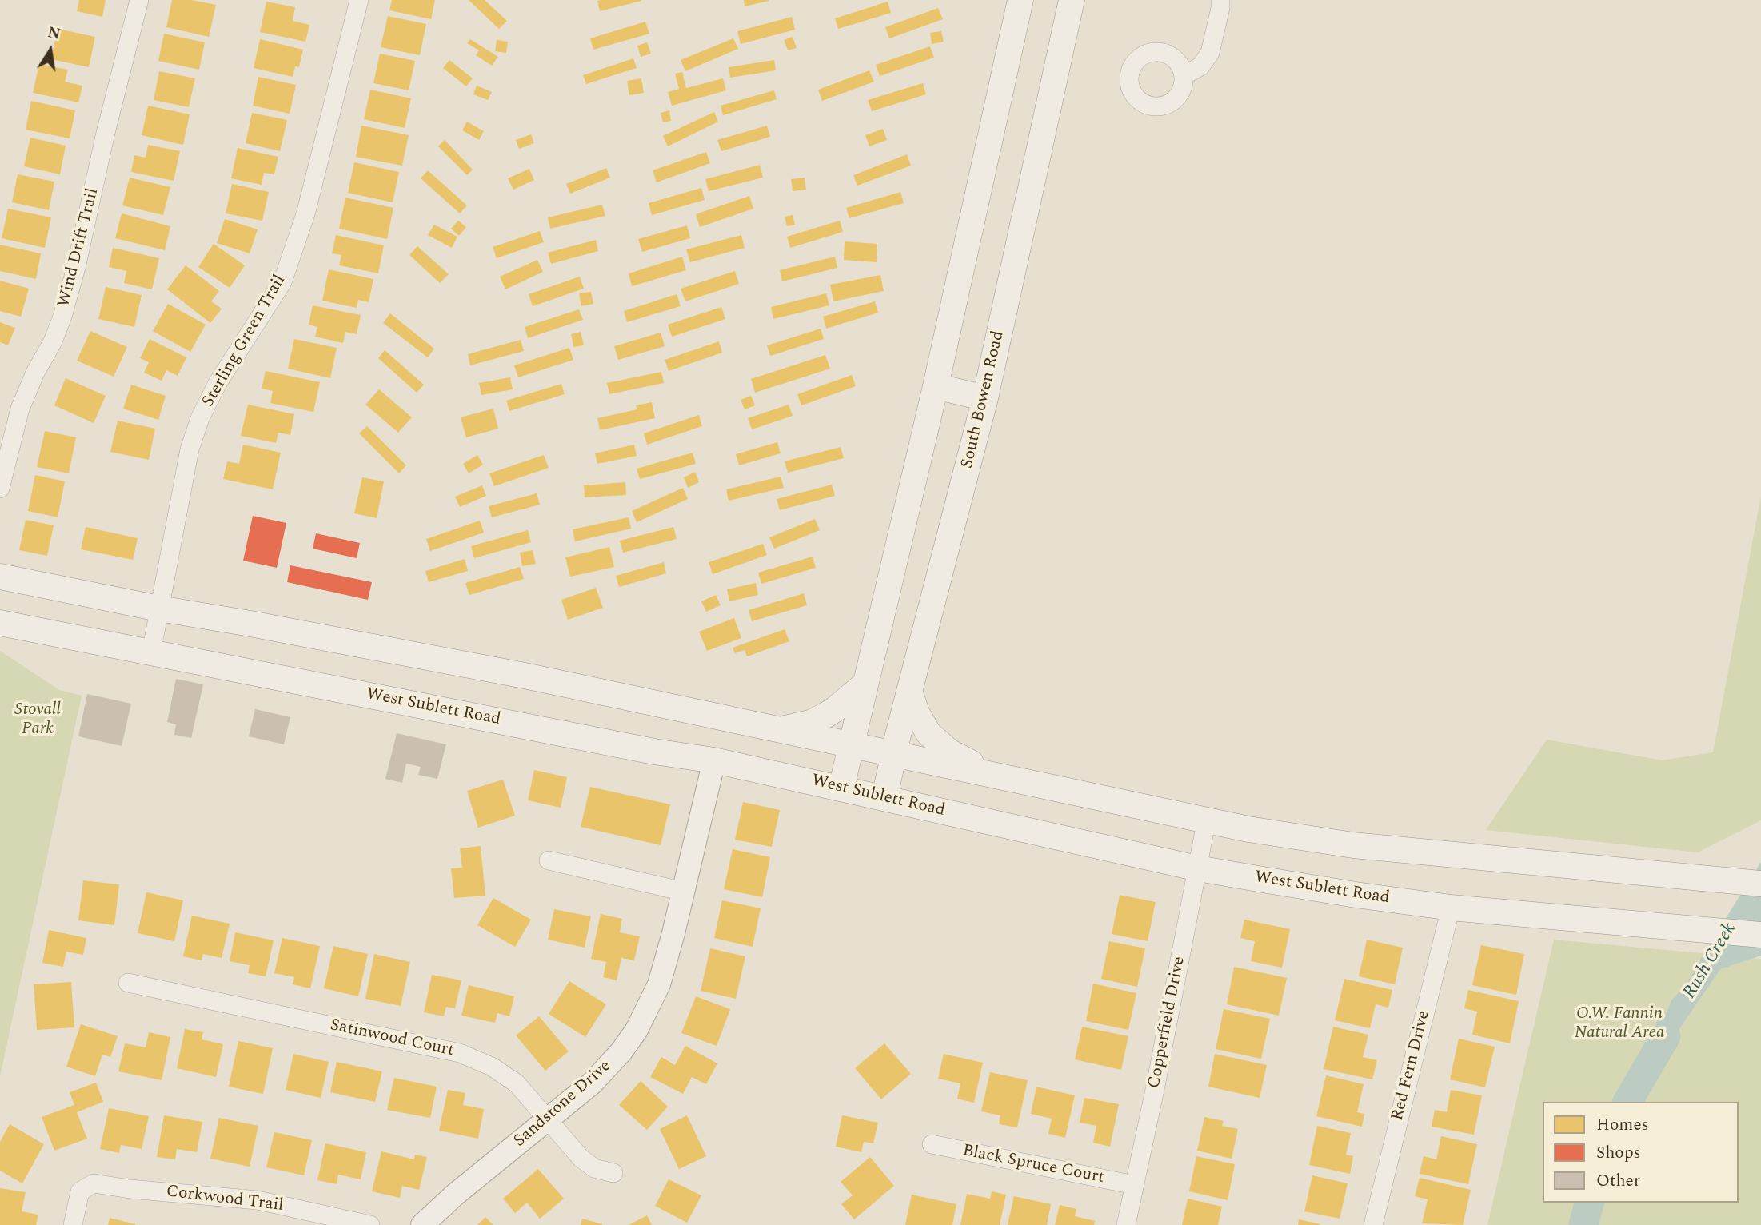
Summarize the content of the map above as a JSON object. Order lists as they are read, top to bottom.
{
  "streets": {
    "main road": ["South Bowen Road", "West Sublett Road"],
    "street": [
      "Wind Drift Trail",
      "Sterling Green Trail",
      "Copperfield Drive",
      "Satinwood Court",
      "Red Fern Drive",
      "Sandstone Drive",
      "Black Spruce Court",
      "Corkwood Trail"
    ]
  },
  "crossings": [
    ["Sterling Green Trail", "West Sublett Road"],
    ["South Bowen Road", "West Sublett Road"],
    ["West Sublett Road", "Copperfield Drive"],
    ["West Sublett Road", "Red Fern Drive"],
    ["West Sublett Road", "Sandstone Drive"],
    ["Copperfield Drive", "Black Spruce Court"],
    ["Satinwood Court", "Sandstone Drive"]
  ],
  "water": ["Rush Creek"],
  "parks": ["Stovall Park", "O.W. Fannin Natural Area"],
  "legend": ["Homes", "Shops", "Other"],
  "north": "top"
}
